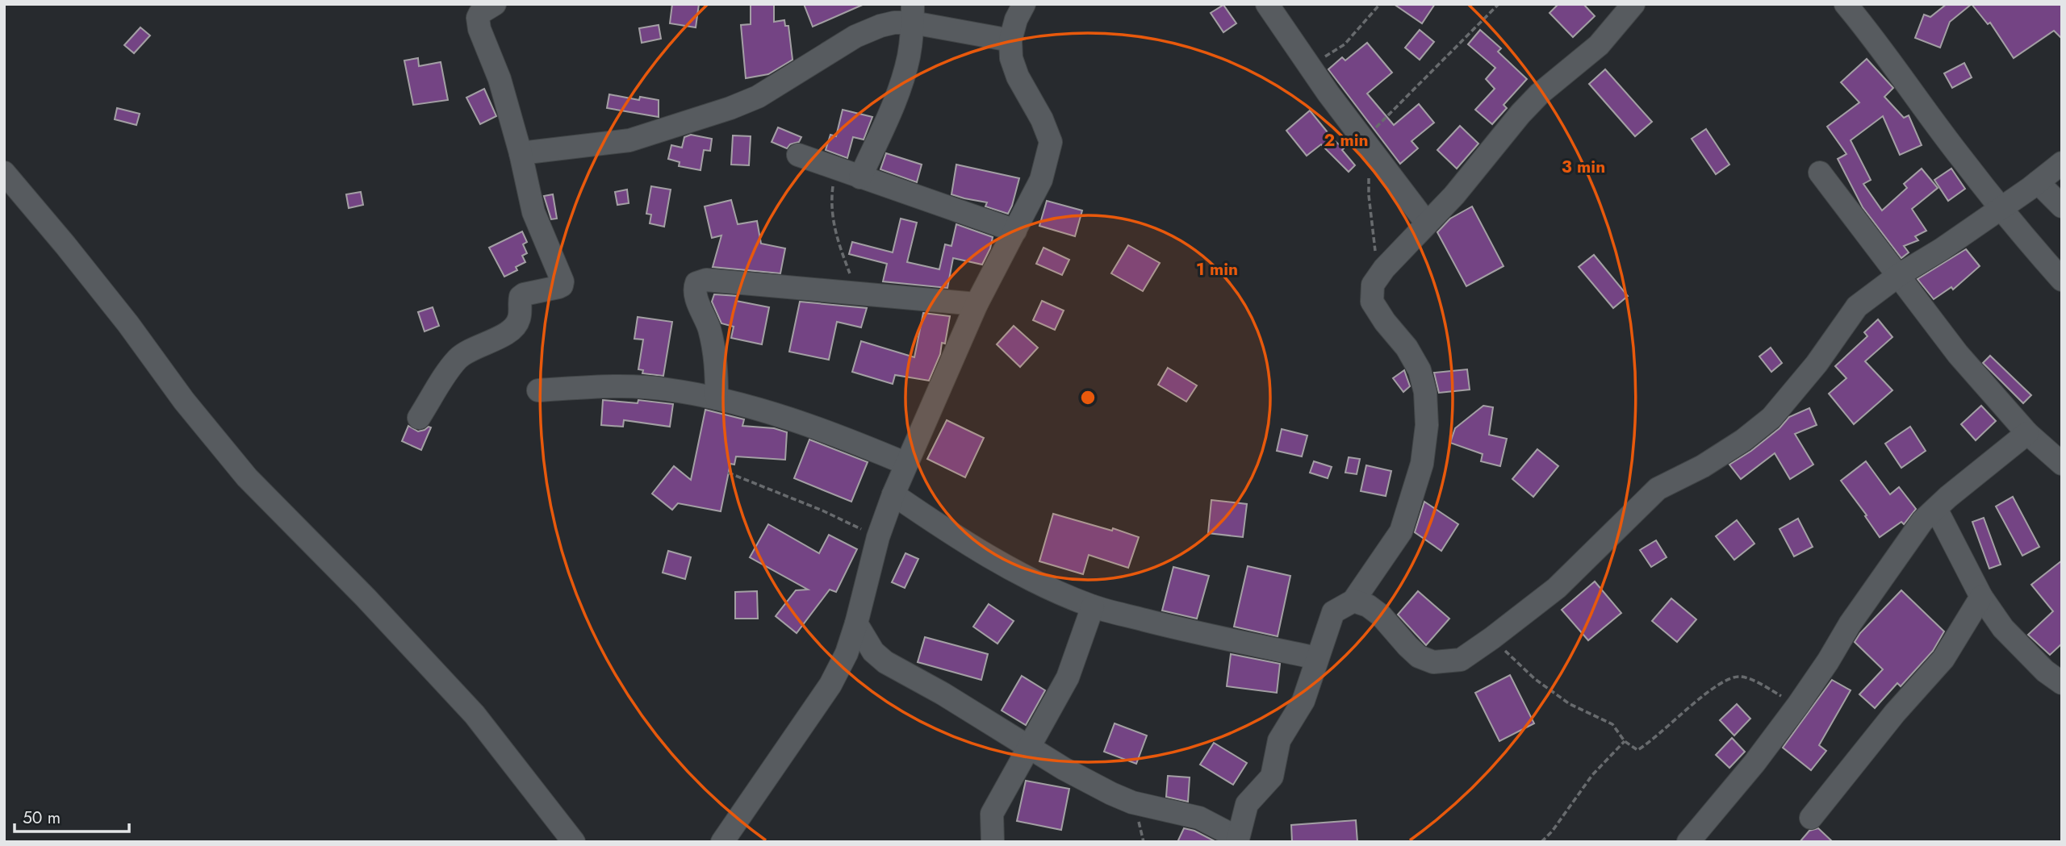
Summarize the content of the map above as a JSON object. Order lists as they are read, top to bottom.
{
  "scale_bar": "50 m",
  "rings": ["2 min", "3 min", "1 min"]
}
